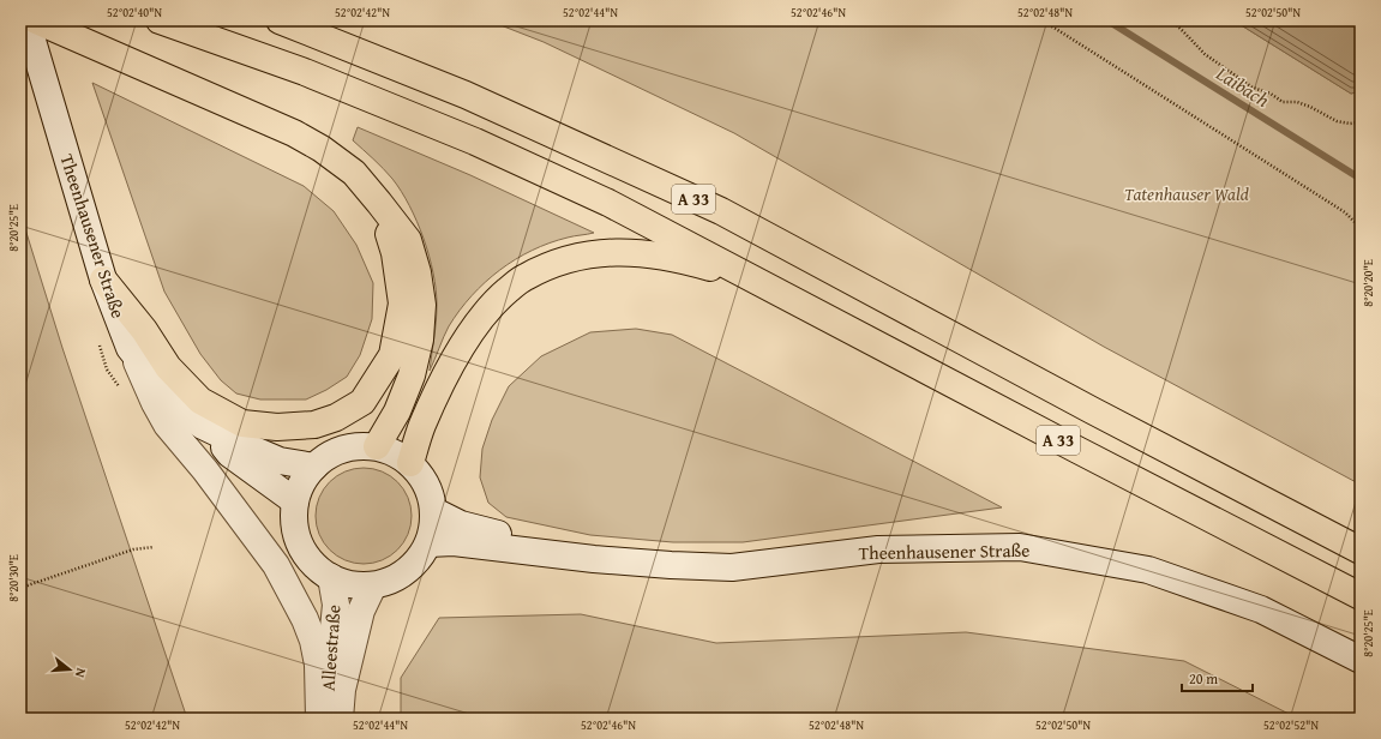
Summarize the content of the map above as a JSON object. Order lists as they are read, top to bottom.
{
  "streets": {
    "highway": ["A 33"],
    "main road": ["Theenhausener Straße", "Alleestraße"]
  },
  "crossings": [
    ["Theenhausener Straße", "Alleestraße"]
  ],
  "water": ["Laibach"],
  "parks": ["Tatenhauser Wald"],
  "scale_bar": "20 m",
  "north": "right",
  "coordinates": [
    "52°02'40\"N",
    "52°02'42\"N",
    "52°02'44\"N",
    "52°02'46\"N",
    "52°02'48\"N",
    "52°02'50\"N",
    "8°20'25\"E",
    "8°20'20\"E",
    "8°20'30\"E",
    "52°02'52\"N"
  ]
}
